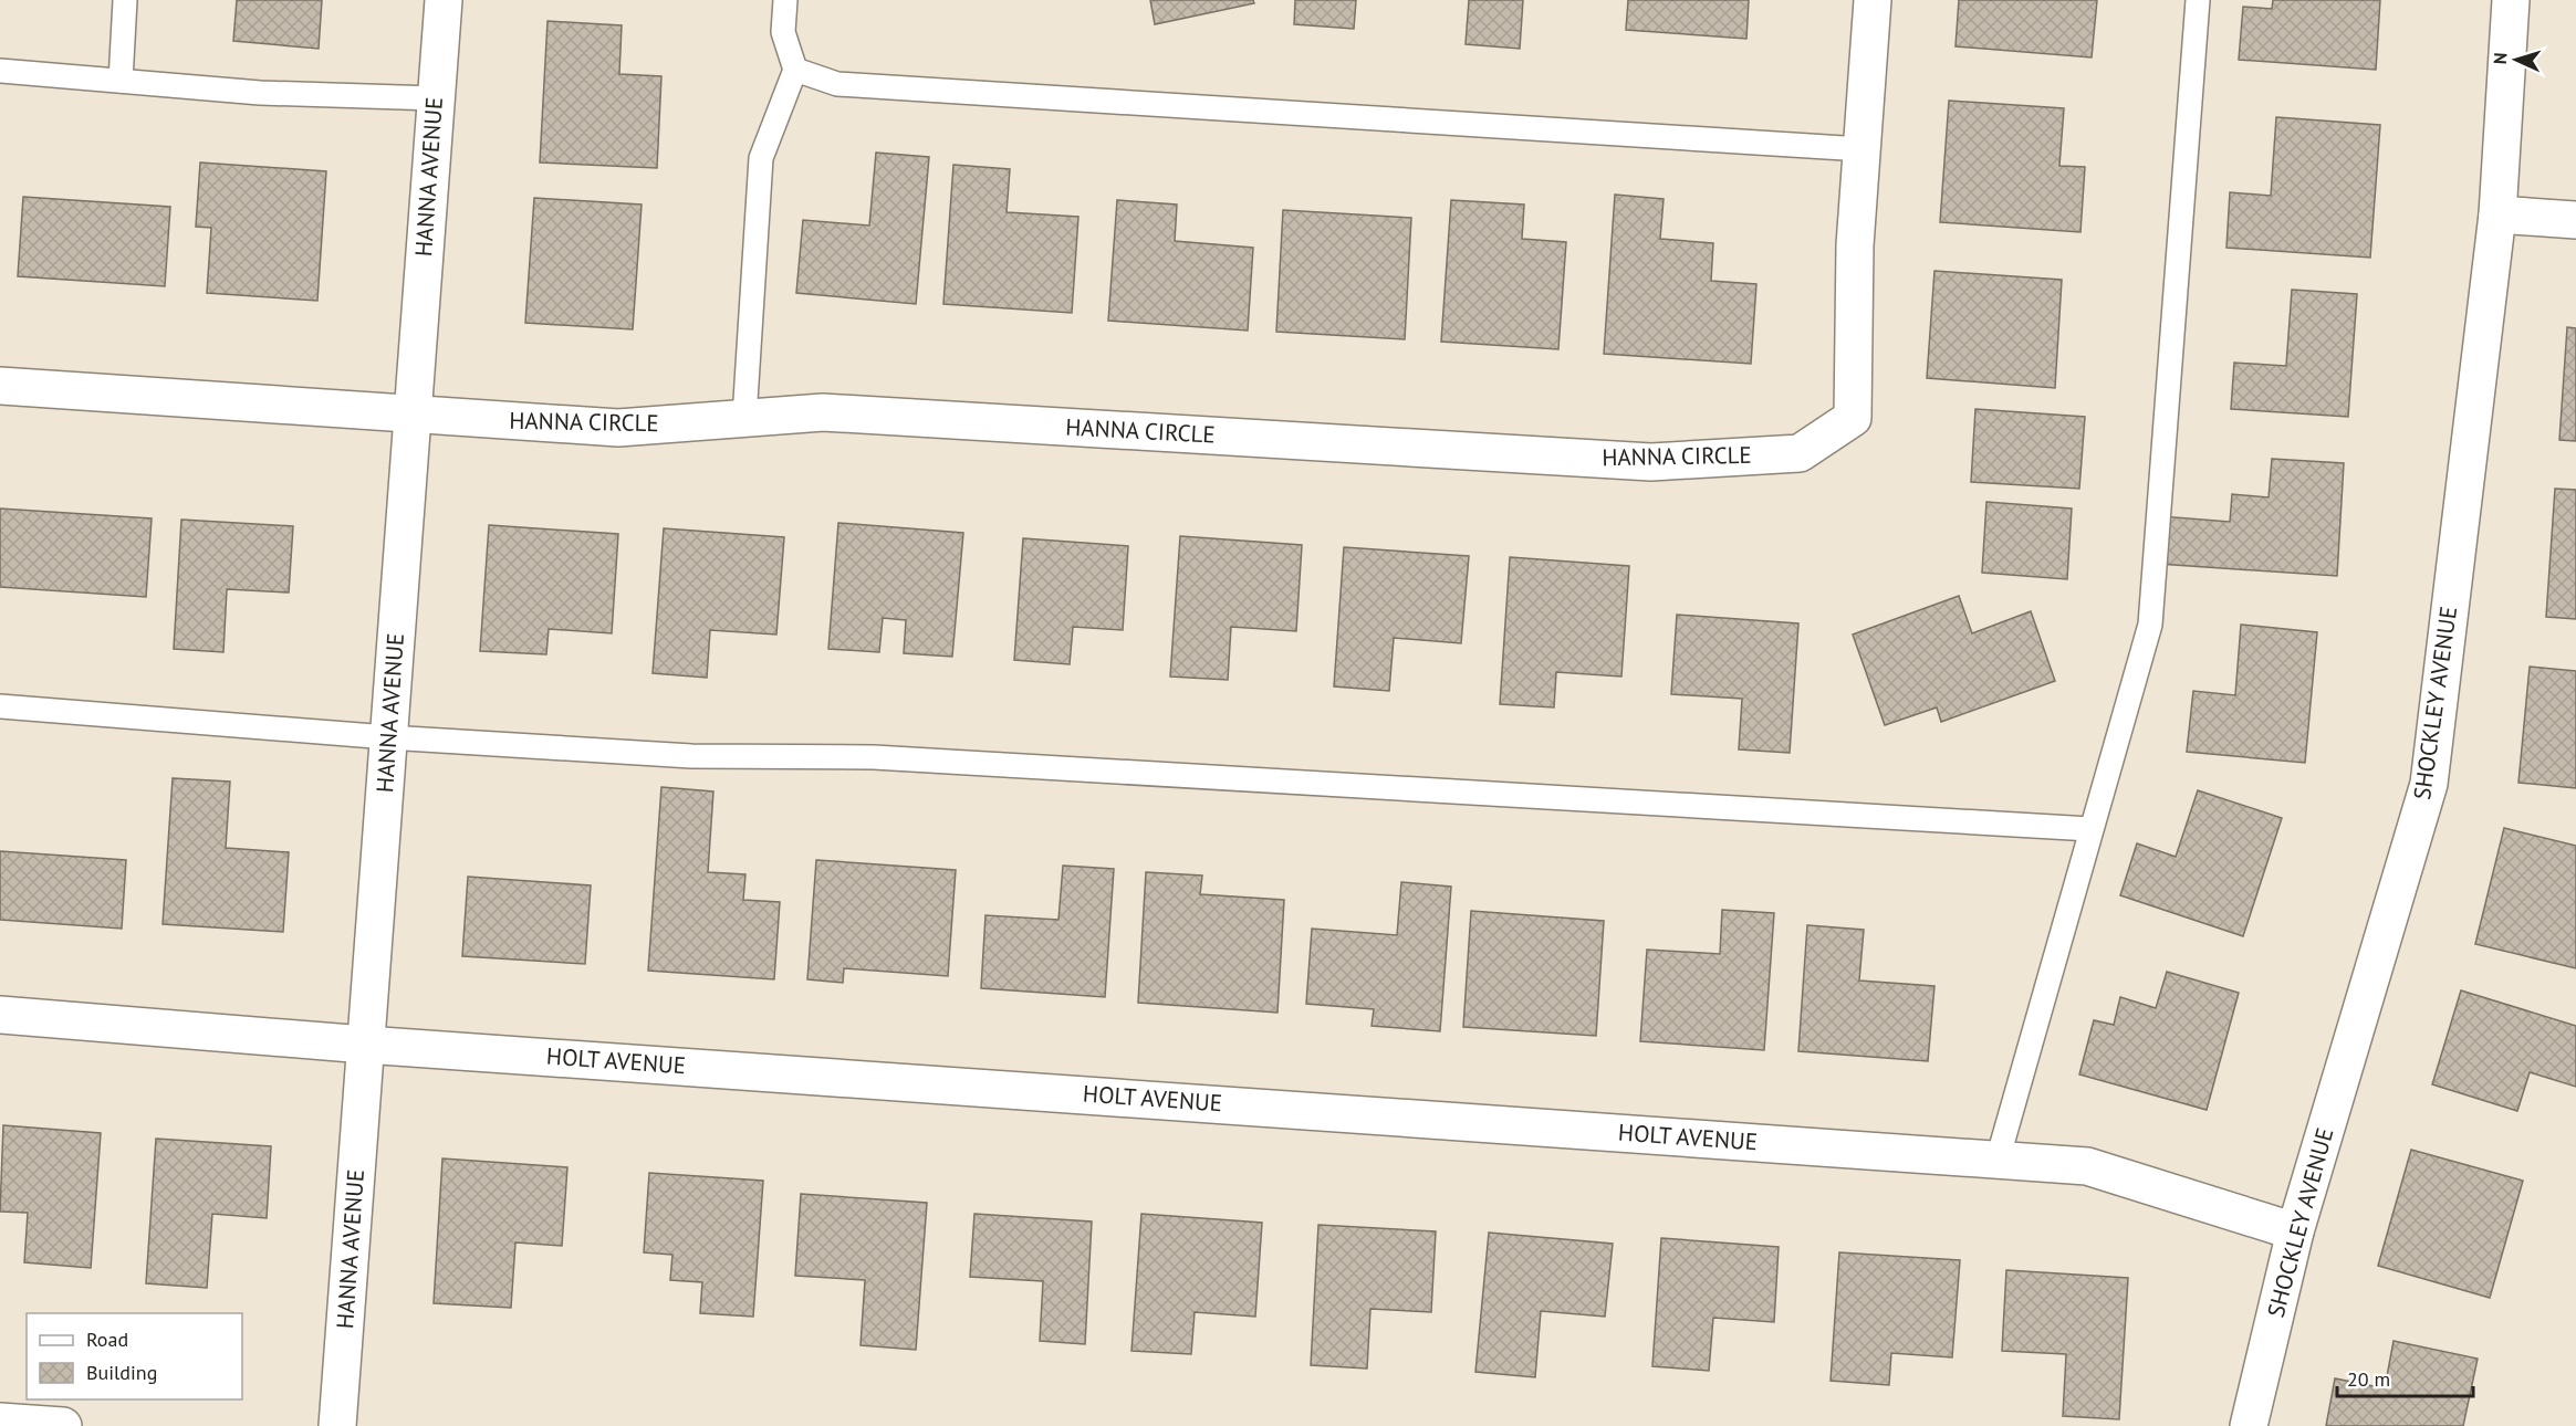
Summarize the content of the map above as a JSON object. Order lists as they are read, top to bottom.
{
  "streets": {
    "street": [
      "HANNA AVENUE",
      "HANNA CIRCLE",
      "SHOCKLEY AVENUE",
      "HOLT AVENUE"
    ]
  },
  "crossings": [
    ["HANNA AVENUE", "HANNA CIRCLE"],
    ["HANNA AVENUE", "HOLT AVENUE"],
    ["SHOCKLEY AVENUE", "HOLT AVENUE"]
  ],
  "legend": ["Road", "Building"],
  "scale_bar": "20 m",
  "north": "left"
}
